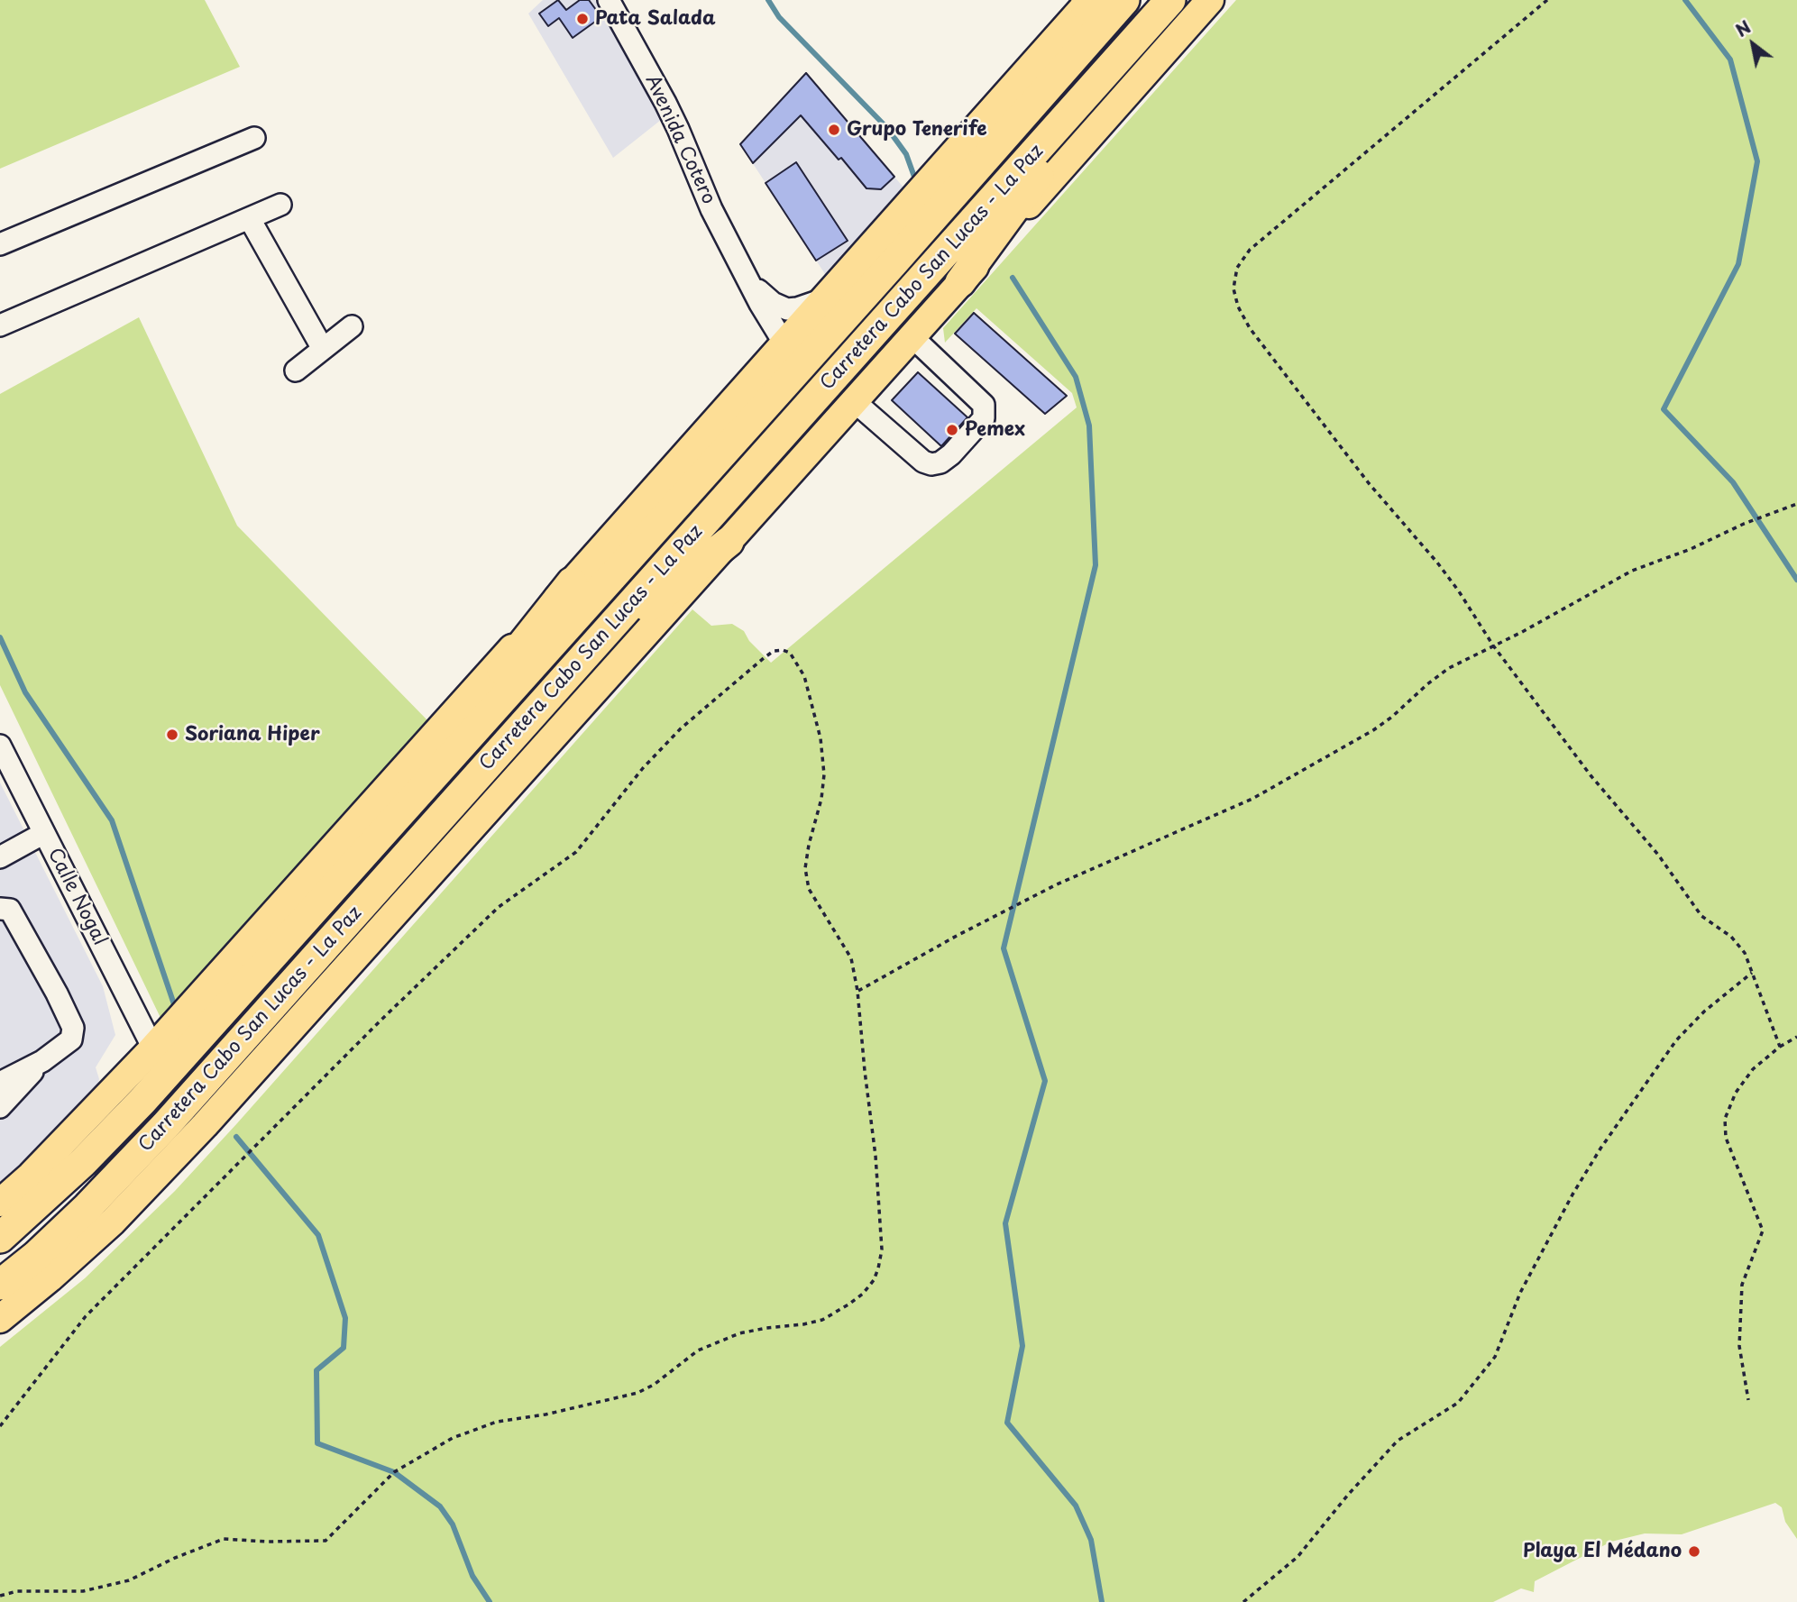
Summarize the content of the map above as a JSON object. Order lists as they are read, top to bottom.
{
  "streets": {
    "highway": ["Carretera Cabo San Lucas - La Paz"],
    "street": ["Avenida Cotero", "Calle Nogal"]
  },
  "places": [
    "Pata Salada",
    "Grupo Tenerife",
    "Pemex",
    "Soriana Hiper",
    "Playa El Médano"
  ],
  "north": "top left"
}
